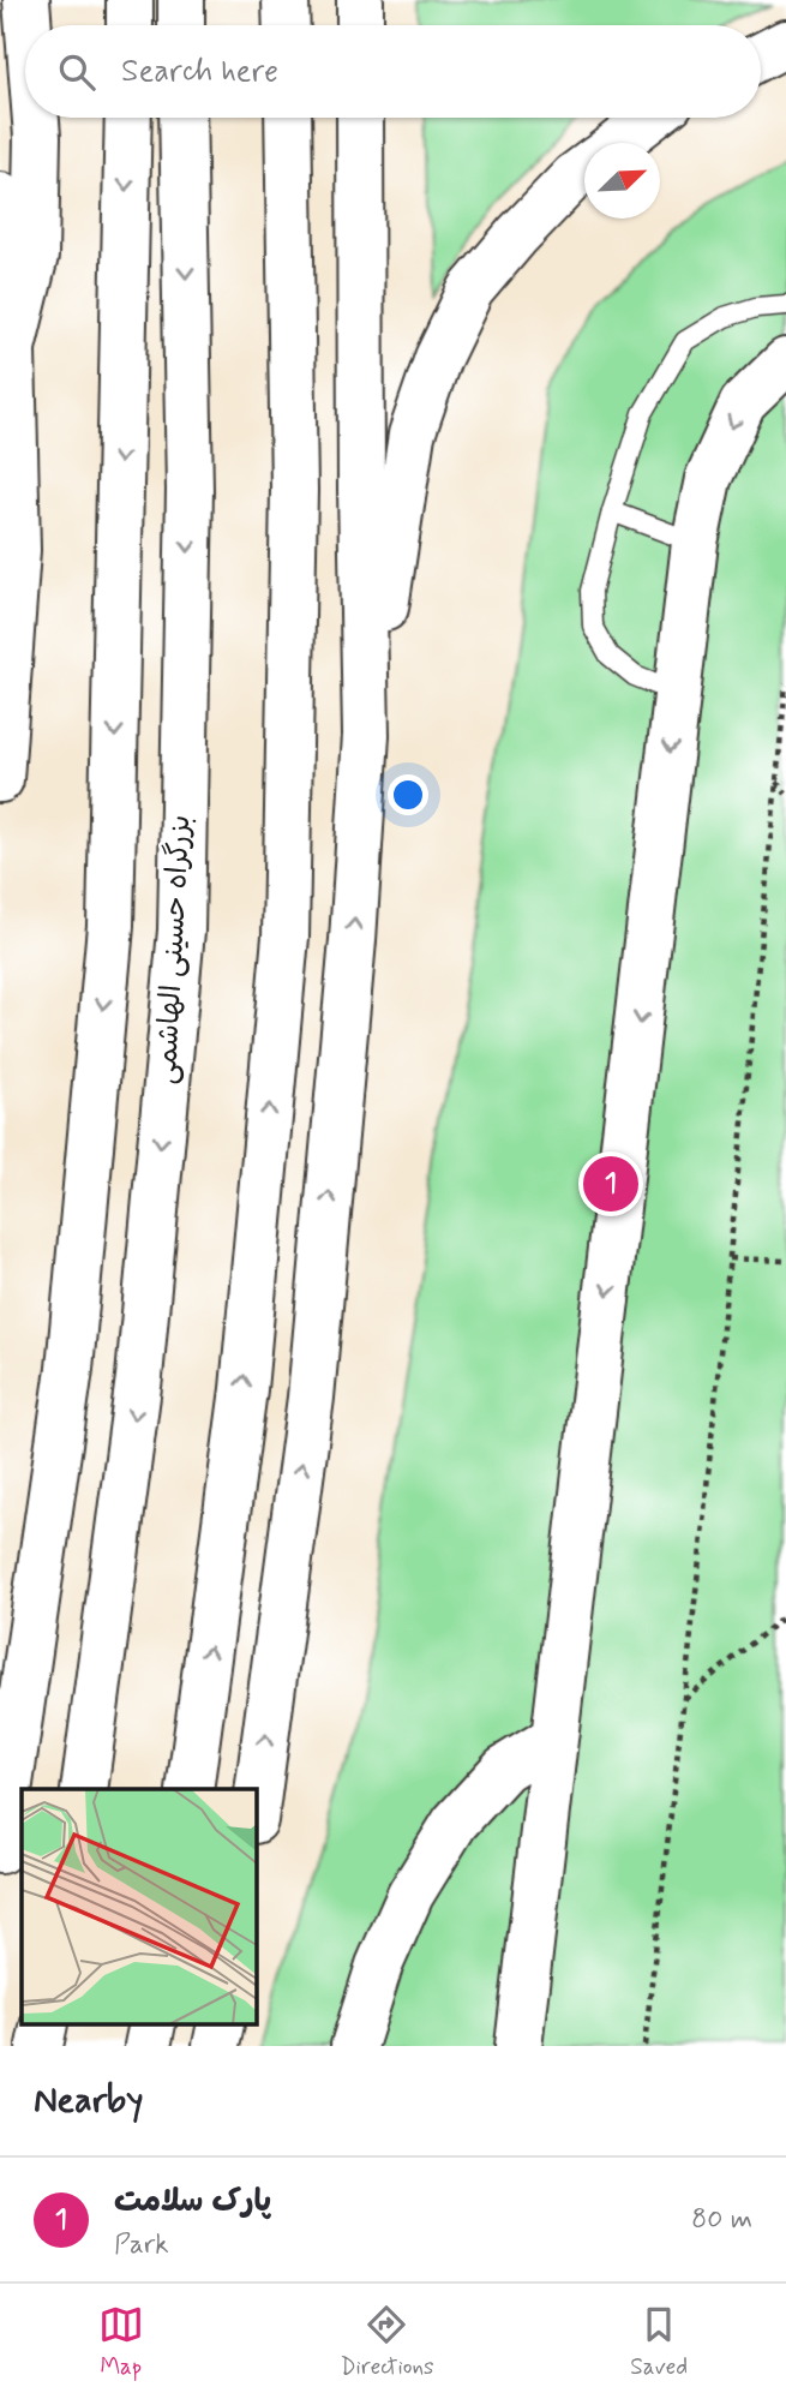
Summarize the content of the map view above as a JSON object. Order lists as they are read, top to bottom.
{
  "streets": {
    "main road": ["بزرگراه حسینی الهاشمی"]
  },
  "north": "top right",
  "page": {
    "search": "Search here",
    "pins": "1",
    "heading": "Nearby",
    "list": [
      {
        "mark": "1",
        "name": "پارک سلامت",
        "note": "Park",
        "value": "80 m"
      }
    ],
    "nav": ["Map", "Directions", "Saved"]
  }
}
